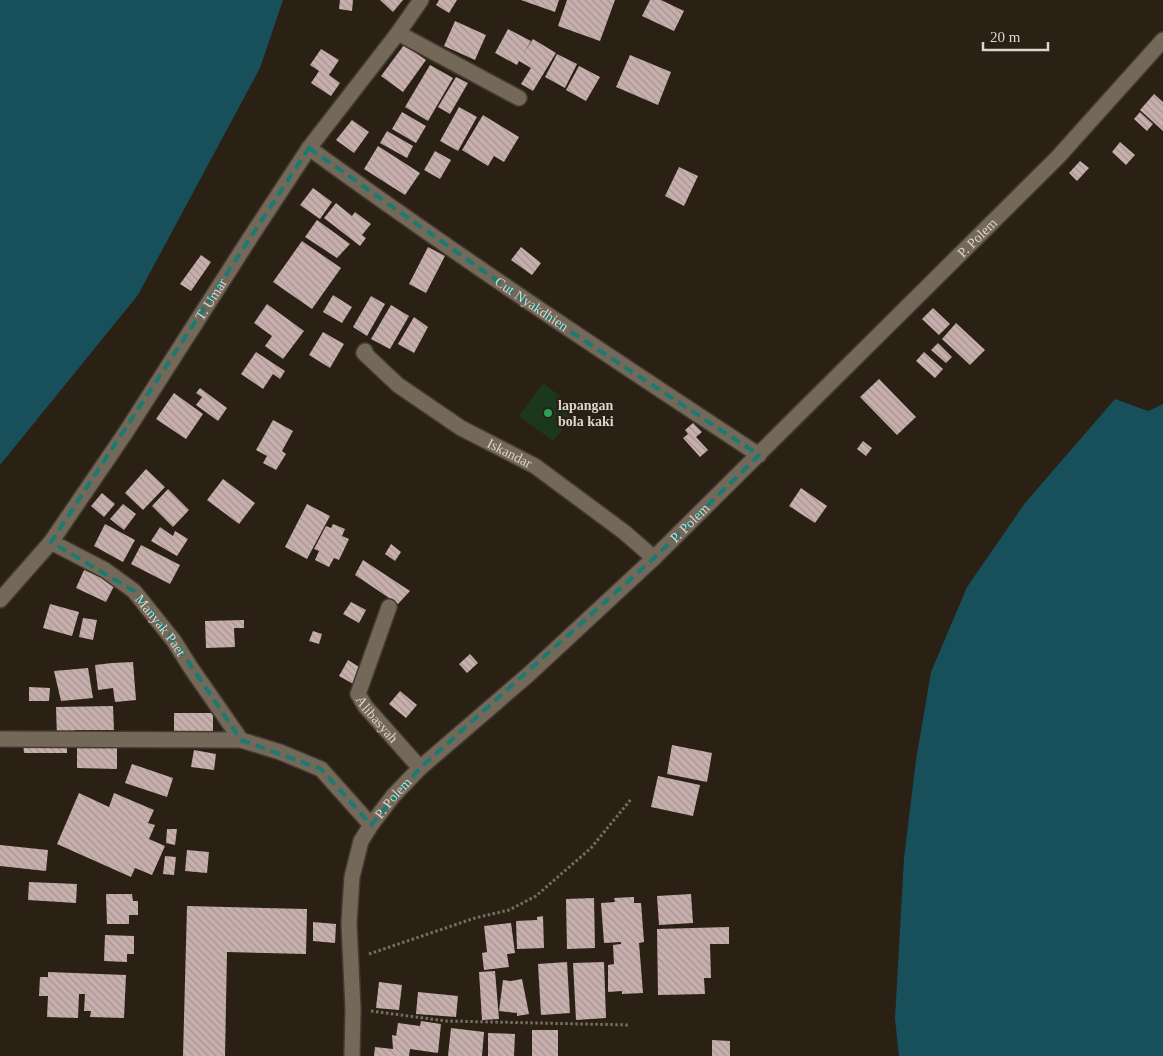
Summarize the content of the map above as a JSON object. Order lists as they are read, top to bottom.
{
  "streets": {
    "street": [
      "P. Polem",
      "T. Umar",
      "Cut Nyakdhien",
      "Iskandar",
      "Manyak Paet",
      "Alibasyah"
    ]
  },
  "crossings": [
    ["P. Polem", "Cut Nyakdhien"],
    ["P. Polem", "Iskandar"],
    ["P. Polem", "Alibasyah"],
    ["T. Umar", "Cut Nyakdhien"],
    ["T. Umar", "Manyak Paet"]
  ],
  "places": ["lapangan bola kaki"],
  "scale_bar": "20 m"
}
